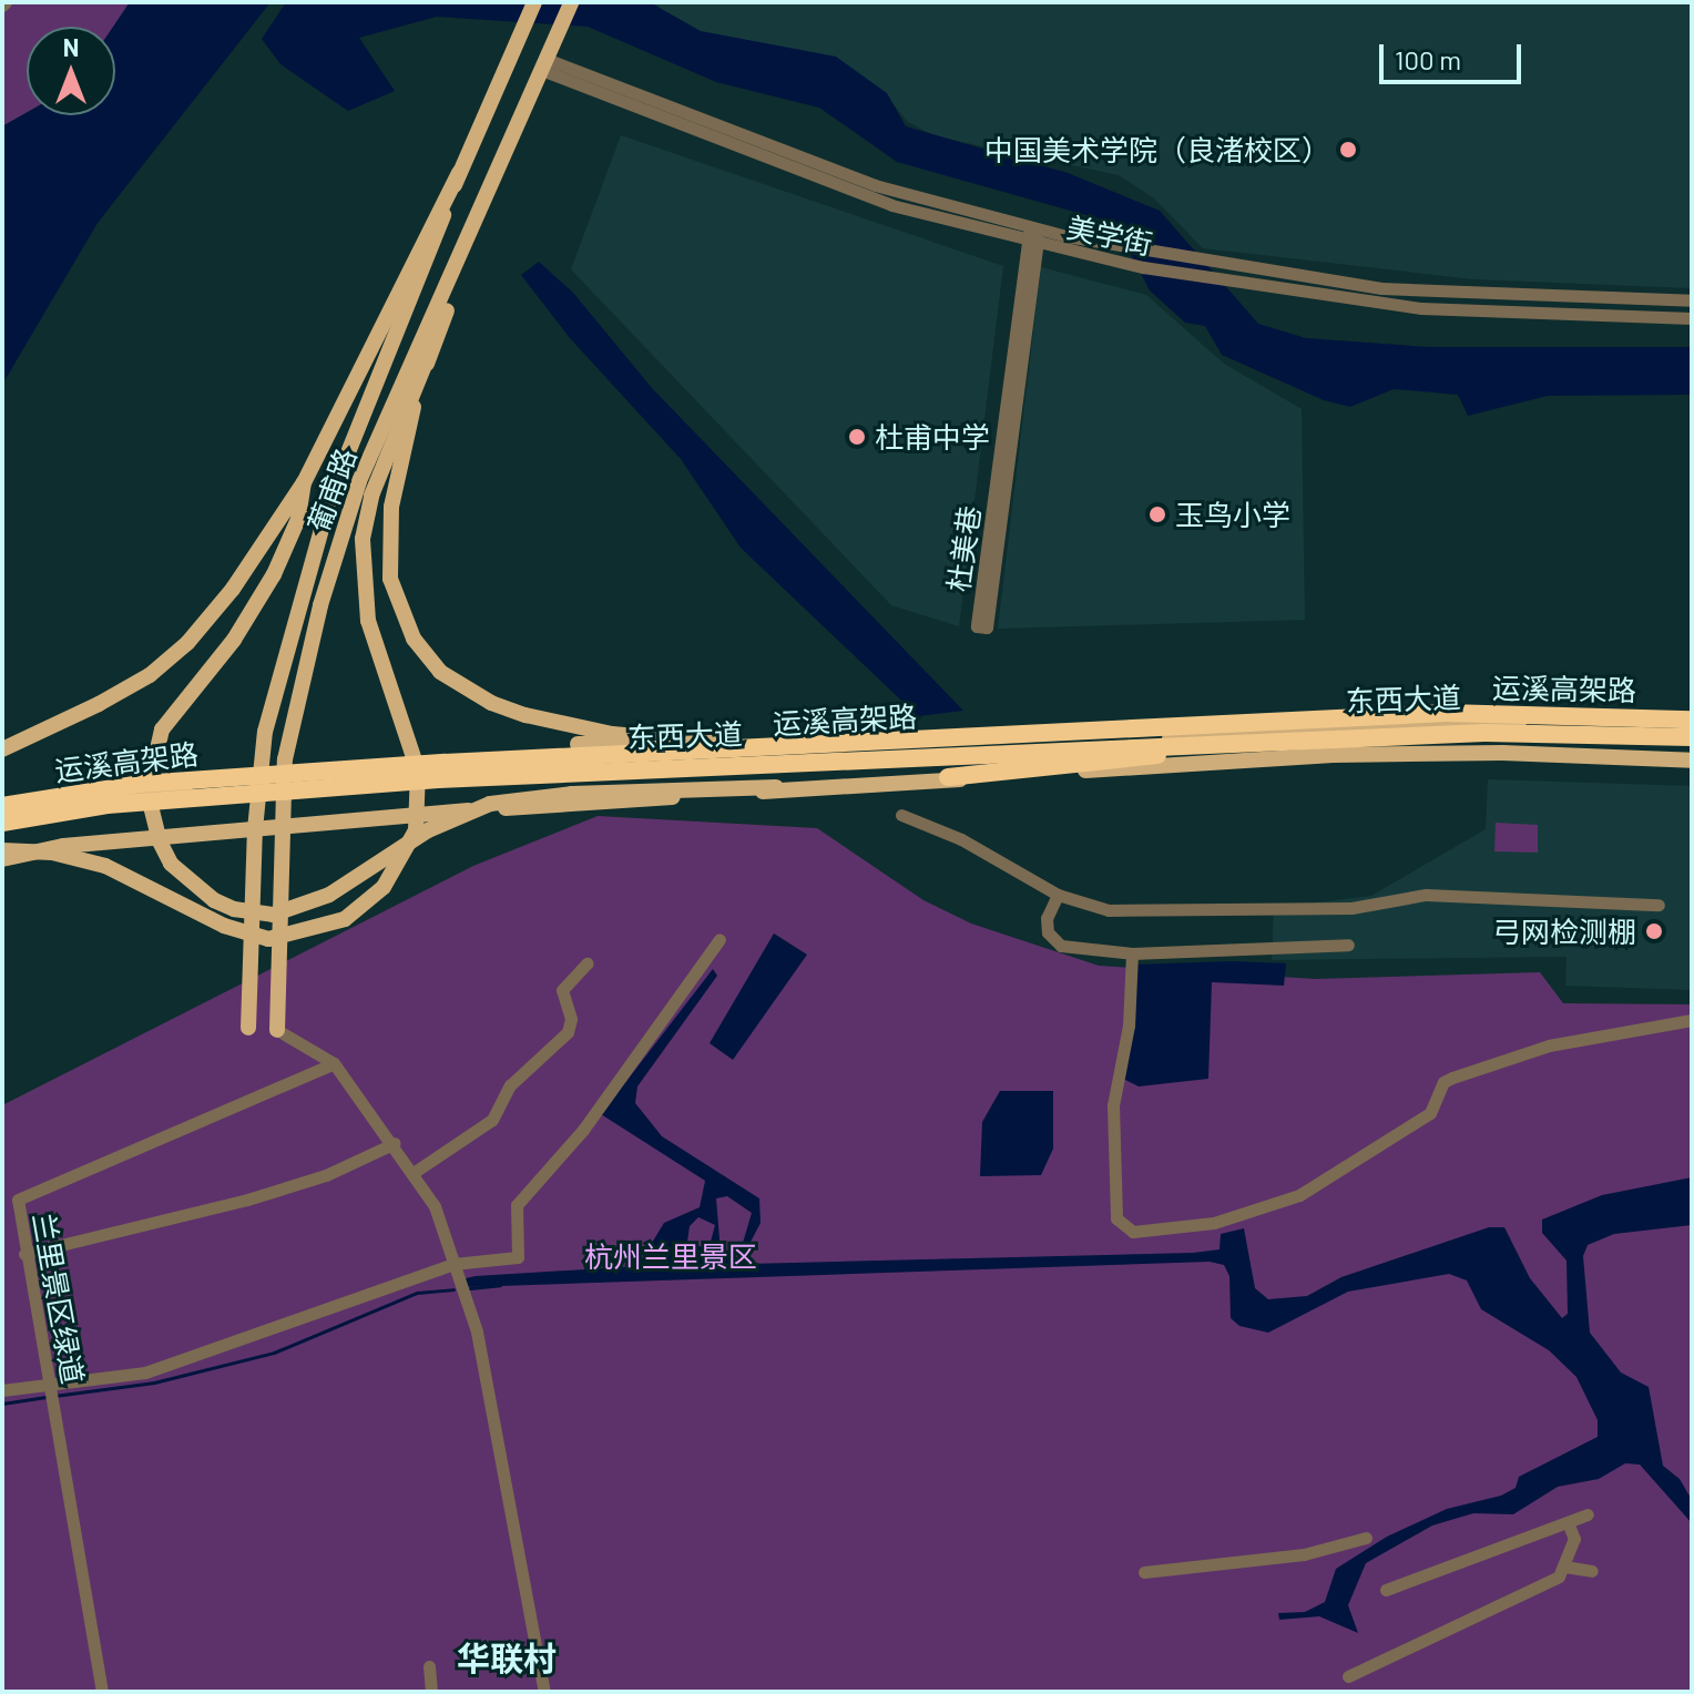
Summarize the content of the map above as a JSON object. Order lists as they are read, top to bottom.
{
  "streets": {
    "highway": ["运溪高架路"],
    "main road": ["葡甫路", "东西大道"],
    "street": ["美学街", "杜美巷", "兰里景区绿道"]
  },
  "crossings": [
    ["美学街", "葡甫路"],
    ["美学街", "杜美巷"],
    ["葡甫路", "东西大道"]
  ],
  "districts": ["华联村"],
  "parks": ["杭州兰里景区"],
  "places": [
    "中国美术学院（良渚校区）",
    "杜甫中学",
    "玉鸟小学",
    "弓网检测棚"
  ],
  "scale_bar": "100 m",
  "north": "top"
}
